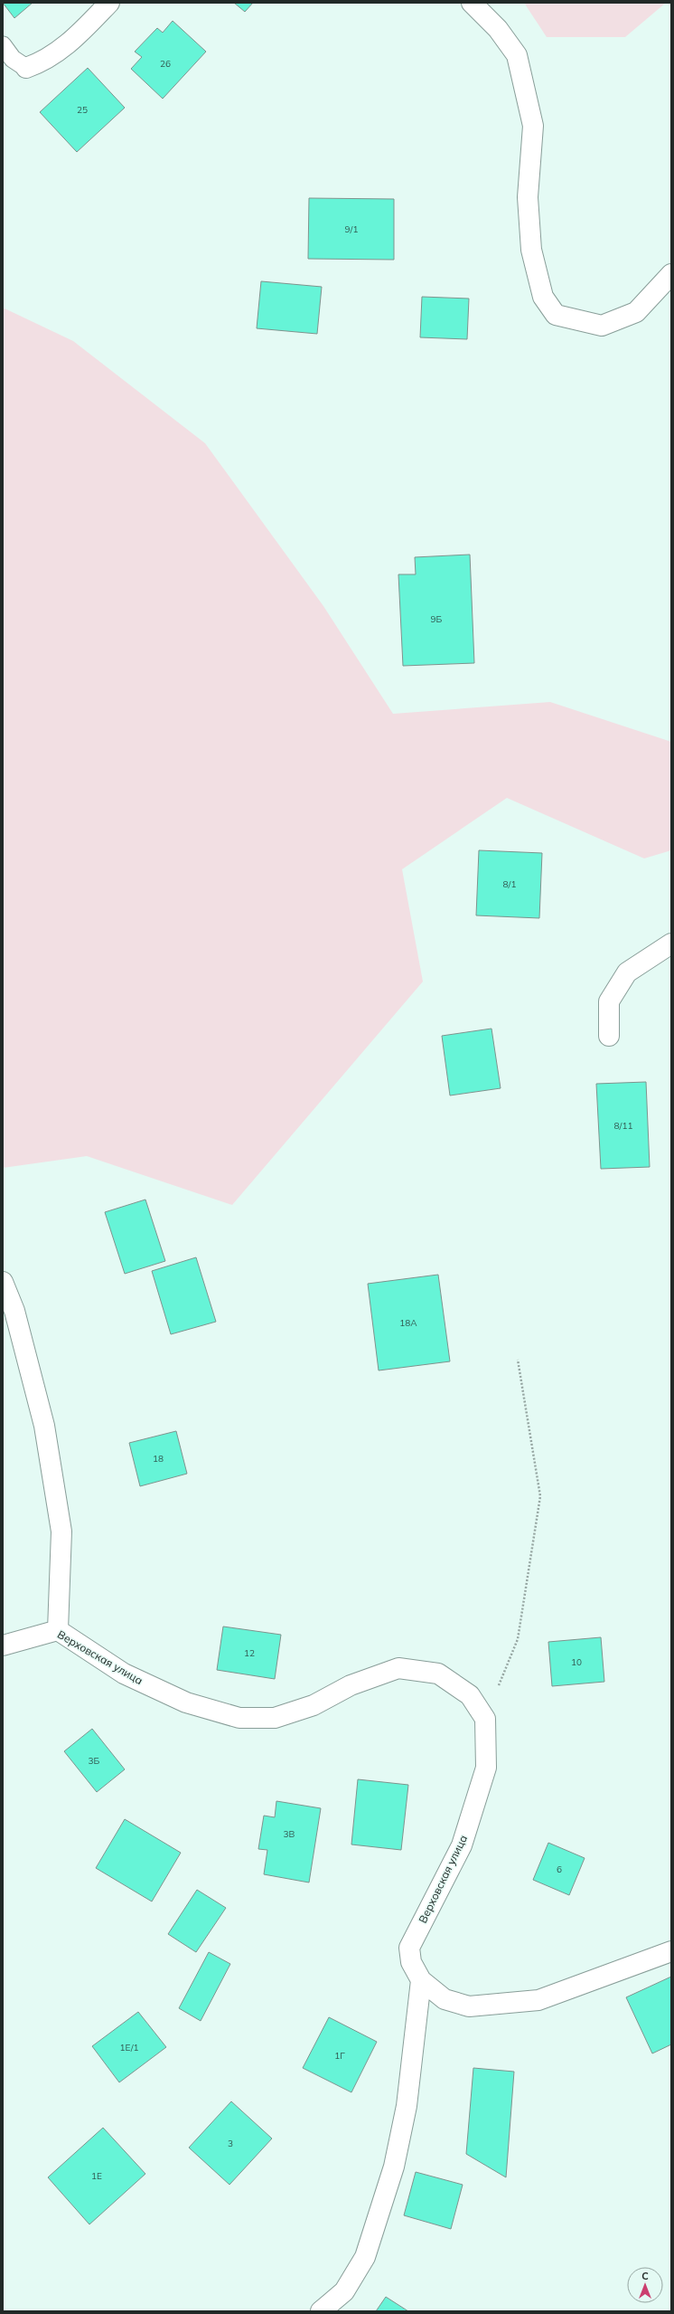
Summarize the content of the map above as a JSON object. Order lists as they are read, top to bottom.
{
  "streets": {
    "street": ["Верховская улица"]
  },
  "house_numbers": [
    "26",
    "25",
    "9/1",
    "9Б",
    "8/1",
    "8/11",
    "18А",
    "18",
    "12",
    "10",
    "3Б",
    "3В",
    "6",
    "1Е/1",
    "1Г",
    "3",
    "1Е"
  ],
  "north": "top"
}
